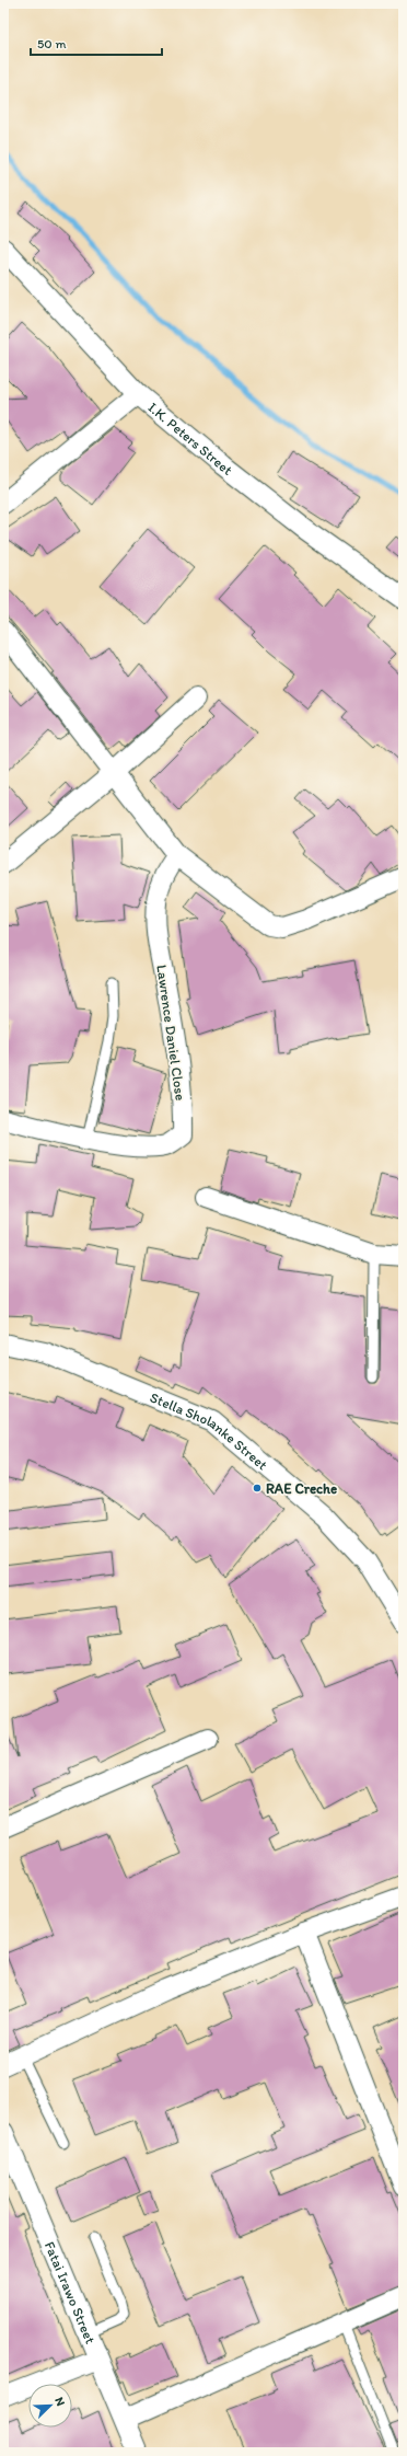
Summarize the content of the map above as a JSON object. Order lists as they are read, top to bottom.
{
  "streets": {
    "street": [
      "I.K. Peters Street",
      "Lawrence Daniel Close",
      "Stella Sholanke Street",
      "Fatai Irawo Street"
    ]
  },
  "places": ["RAE Creche"],
  "scale_bar": "50 m",
  "north": "top right"
}
